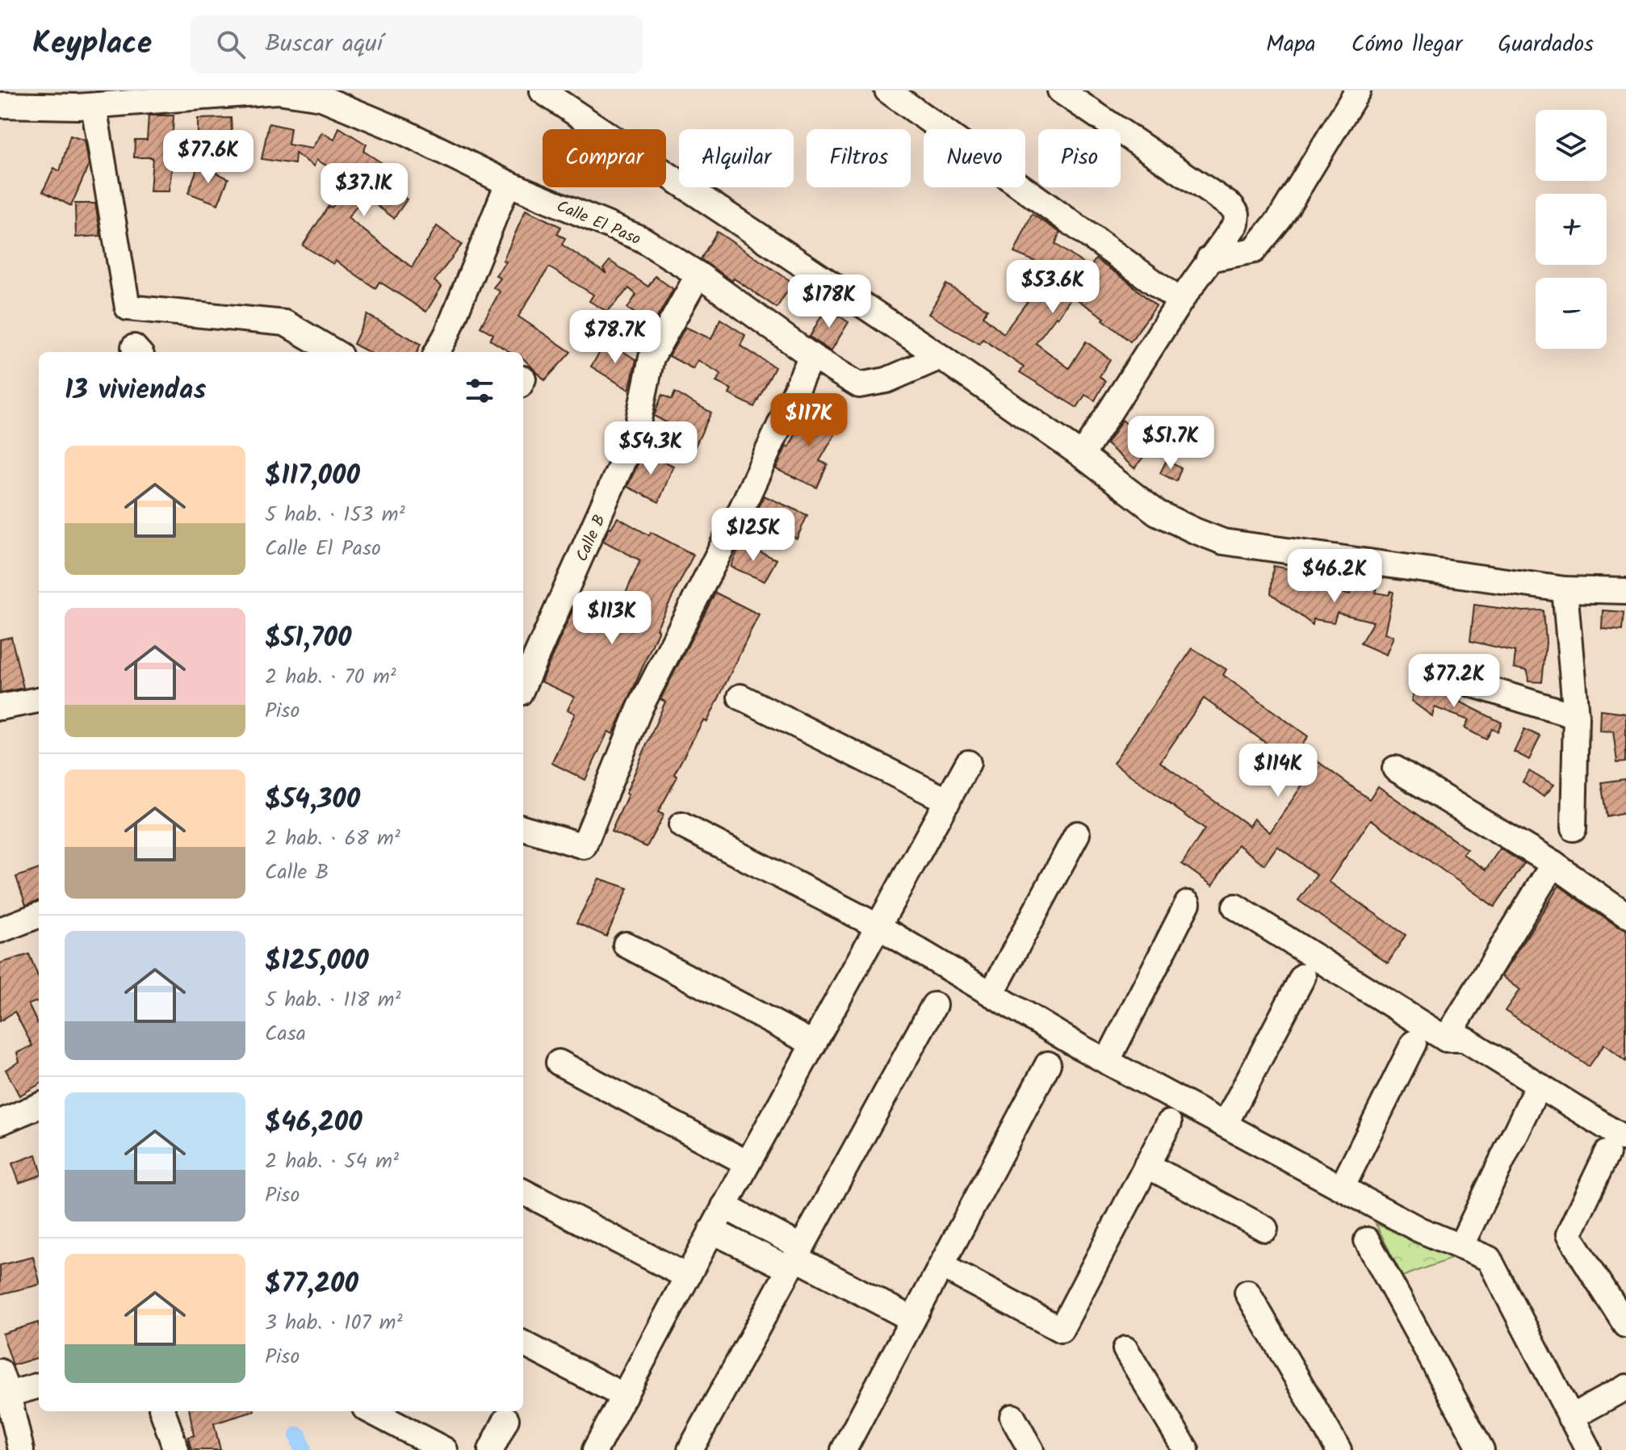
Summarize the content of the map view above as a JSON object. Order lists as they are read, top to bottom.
{
  "streets": {
    "street": ["Calle El Paso", "Calle B"]
  },
  "crossings": [
    ["Calle El Paso", "Calle B"]
  ],
  "page": {
    "header": "Keyplace",
    "search": "Buscar aquí",
    "nav": ["Mapa", "Cómo llegar", "Guardados"],
    "map_buttons": ["+", "−"],
    "chip": [
      "Comprar",
      "Alquilar",
      "Filtros",
      "Nuevo",
      "Piso"
    ],
    "price": [
      "$77.6K",
      "$37.1K",
      "$53.6K",
      "$178K",
      "$78.7K",
      "$117K",
      "$51.7K",
      "$54.3K",
      "$125K",
      "$46.2K",
      "$113K",
      "$77.2K",
      "$114K"
    ],
    "heading": "13 viviendas",
    "list": [
      {
        "name": "$117,000",
        "note": "5 hab. · 153 m² · Calle El Paso"
      },
      {
        "name": "$51,700",
        "note": "2 hab. · 70 m² · Piso"
      },
      {
        "name": "$54,300",
        "note": "2 hab. · 68 m² · Calle B"
      },
      {
        "name": "$125,000",
        "note": "5 hab. · 118 m² · Casa"
      },
      {
        "name": "$46,200",
        "note": "2 hab. · 54 m² · Piso"
      },
      {
        "name": "$77,200",
        "note": "3 hab. · 107 m² · Piso"
      }
    ]
  }
}
